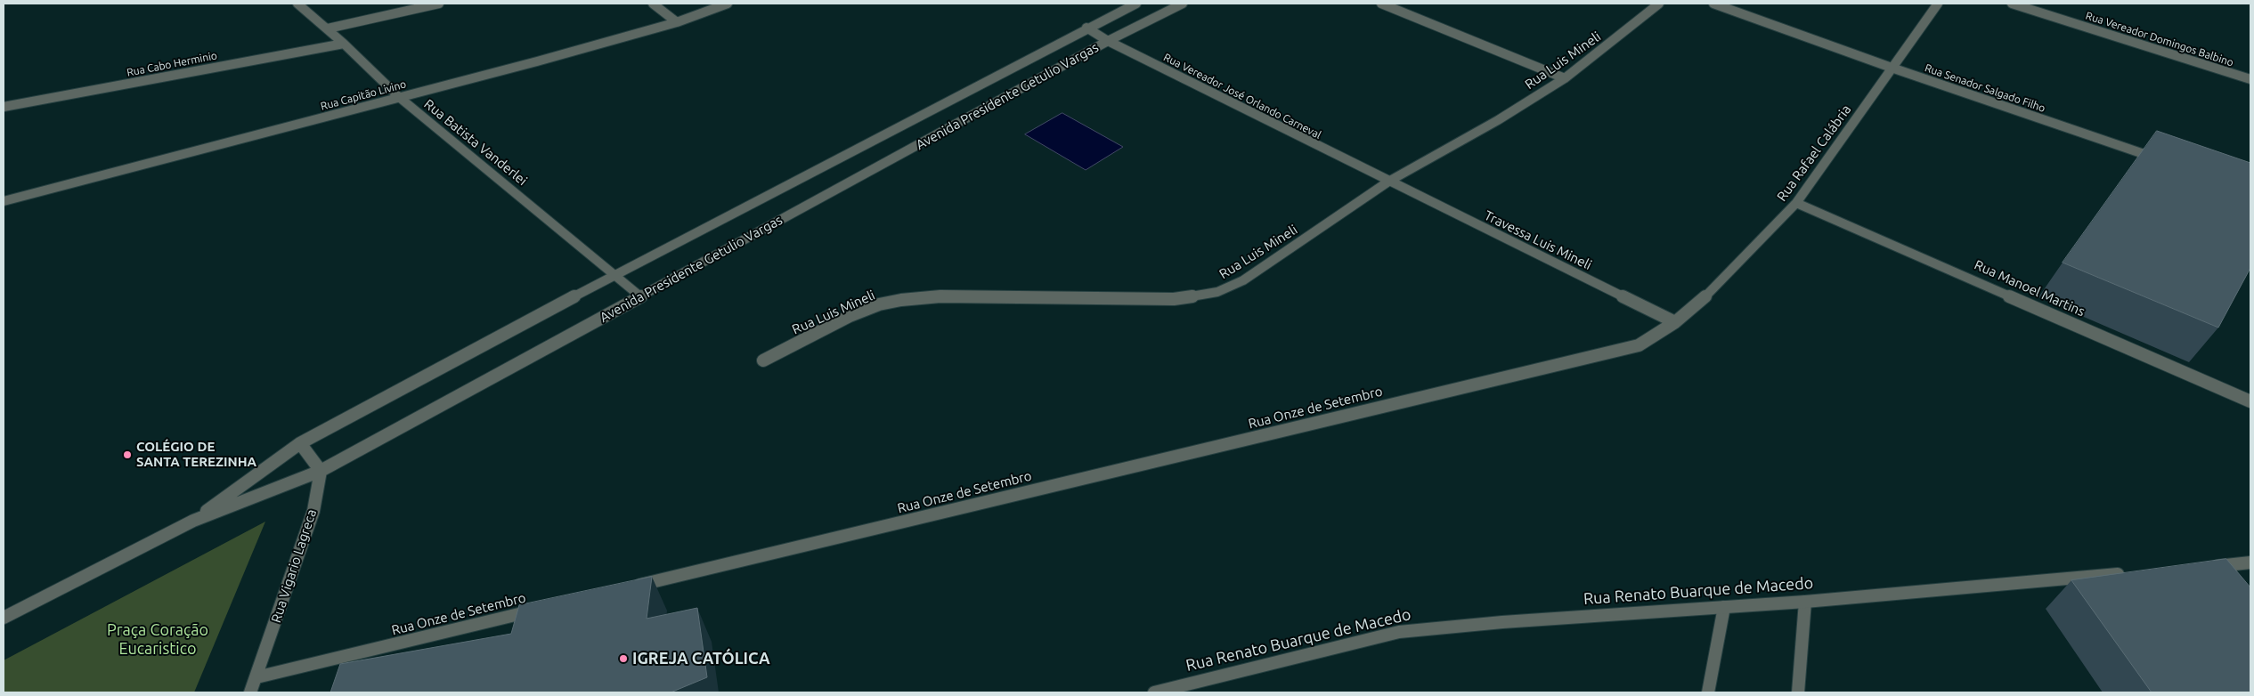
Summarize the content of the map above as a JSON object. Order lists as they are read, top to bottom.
{
  "streets": {
    "street": [
      "Rua Vereador Domingos Balbino",
      "Rua Luis Mineli",
      "Rua Cabo Herminio",
      "Rua Senador Salgado Filho",
      "Rua Capitão Livino",
      "Avenida Presidente Getulio Vargas",
      "Rua Vereador José Orlando Carneval",
      "Rua Batista Vanderlei",
      "Rua Rafael Calábria",
      "Travessa Luis Mineli",
      "Rua Manoel Martins",
      "Rua Onze de Setembro",
      "Rua Vigario Lagreca",
      "Rua Renato Buarque de Macedo"
    ]
  },
  "crossings": [
    ["Rua Luis Mineli", "Rua Vereador José Orlando Carneval"],
    ["Rua Luis Mineli", "Travessa Luis Mineli"],
    ["Rua Cabo Herminio", "Rua Batista Vanderlei"],
    ["Rua Senador Salgado Filho", "Rua Rafael Calábria"],
    ["Rua Capitão Livino", "Rua Batista Vanderlei"],
    ["Avenida Presidente Getulio Vargas", "Rua Vereador José Orlando Carneval"],
    ["Avenida Presidente Getulio Vargas", "Rua Batista Vanderlei"],
    ["Avenida Presidente Getulio Vargas", "Rua Vigario Lagreca"],
    ["Rua Vereador José Orlando Carneval", "Travessa Luis Mineli"],
    ["Rua Rafael Calábria", "Travessa Luis Mineli"],
    ["Rua Rafael Calábria", "Rua Manoel Martins"],
    ["Rua Rafael Calábria", "Rua Onze de Setembro"],
    ["Travessa Luis Mineli", "Rua Onze de Setembro"],
    ["Rua Onze de Setembro", "Rua Vigario Lagreca"]
  ],
  "parks": ["Praça Coração Eucaristico"],
  "places": ["COLÉGIO DE SANTA TEREZINHA", "IGREJA CATÓLICA"]
}
